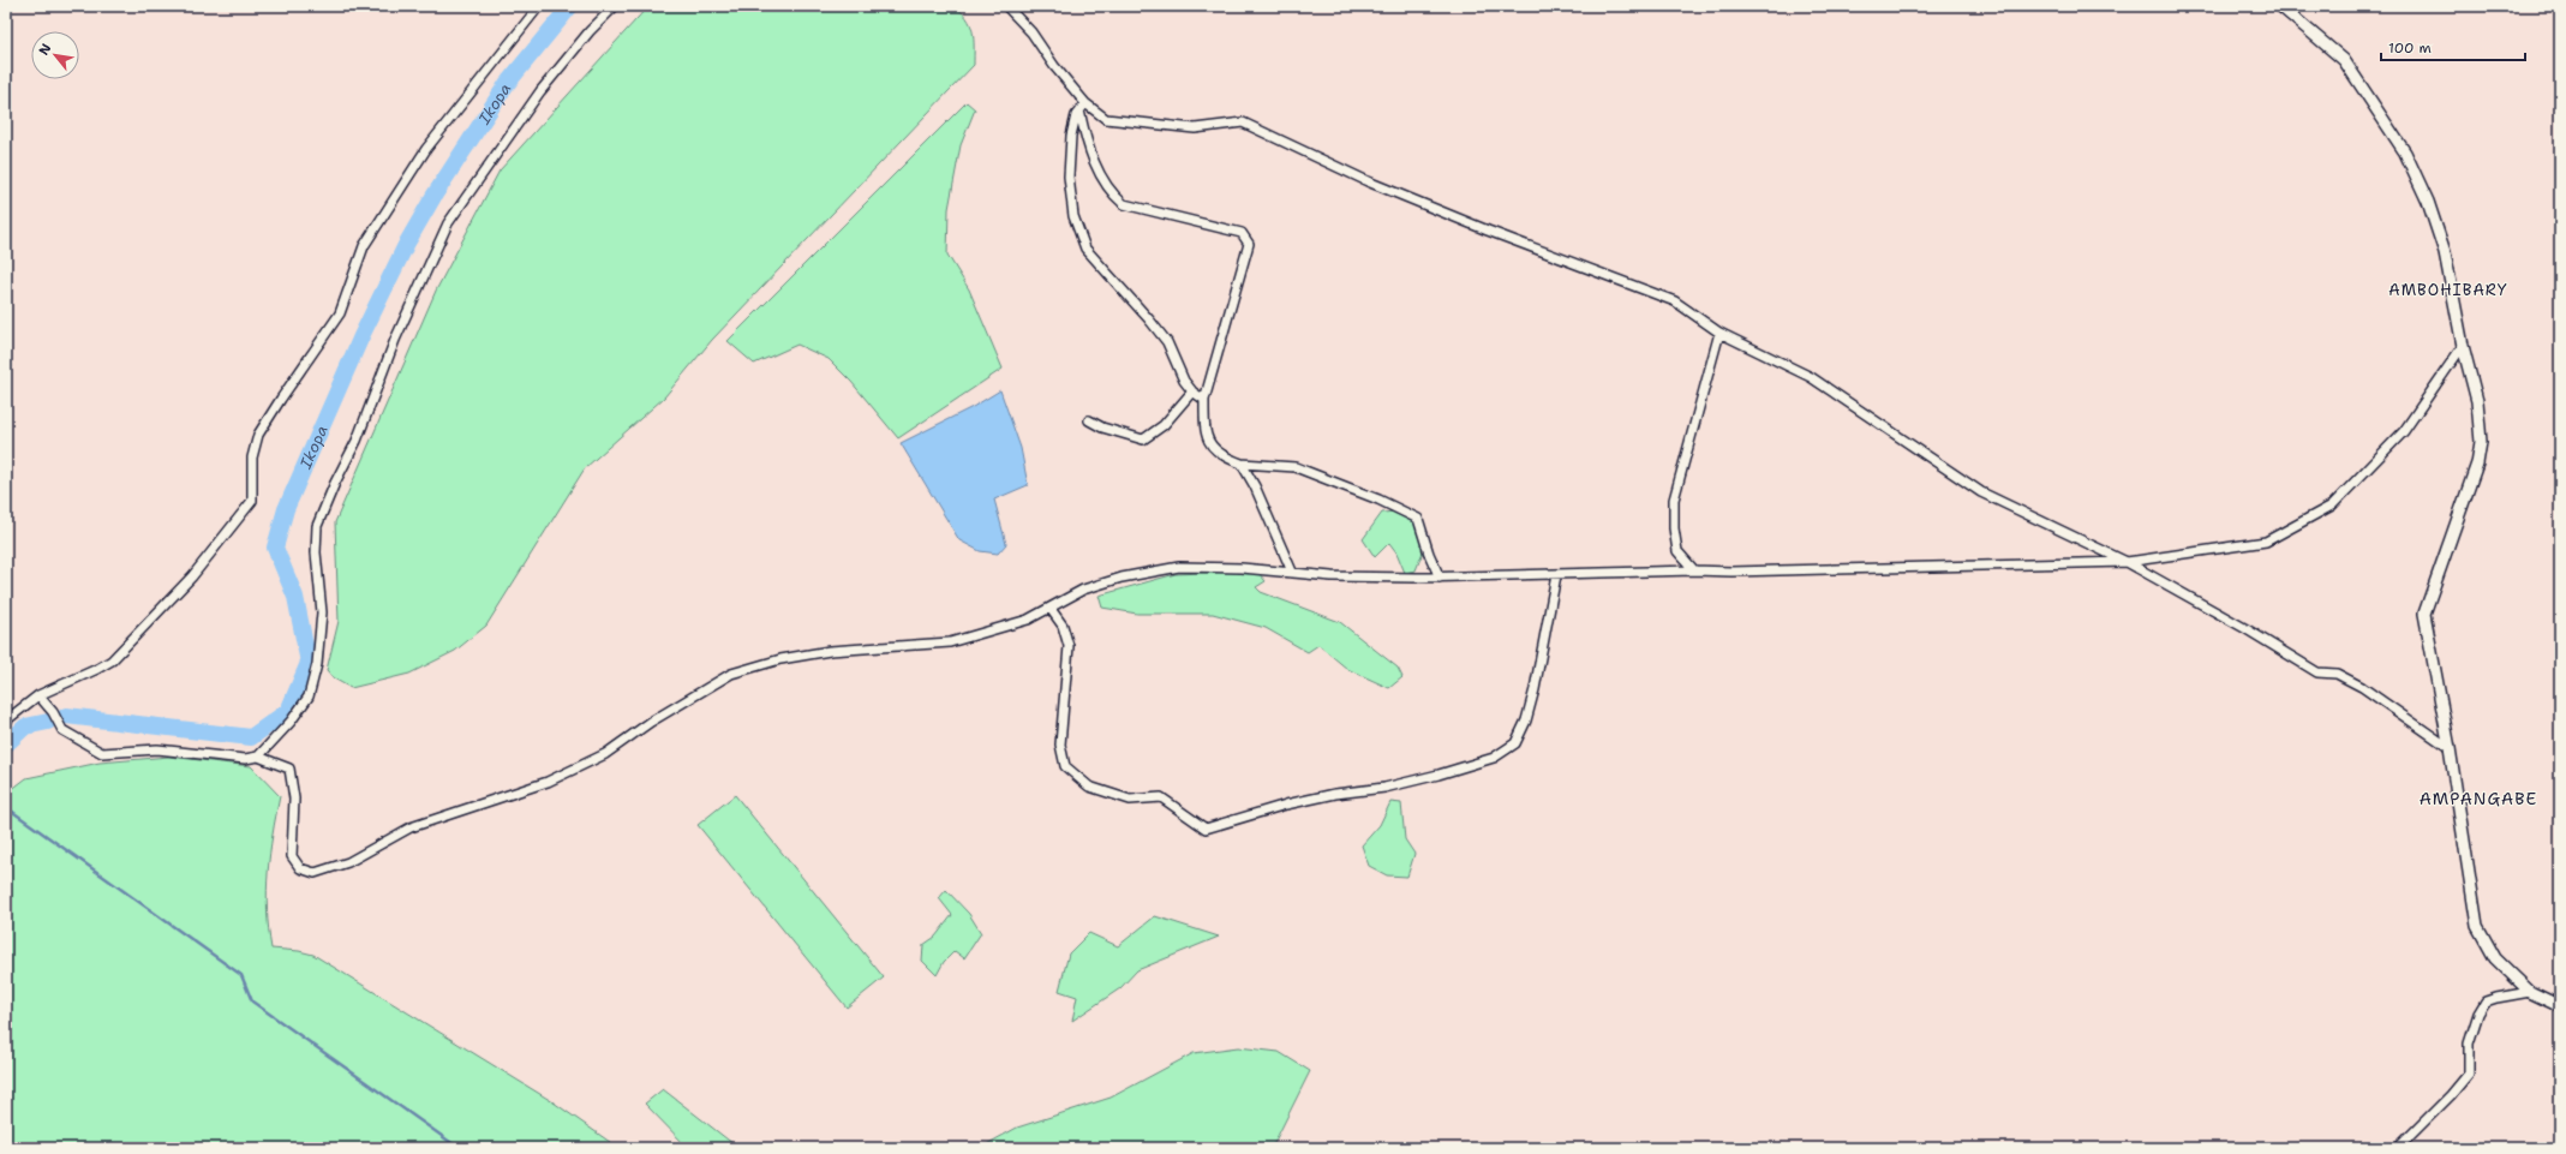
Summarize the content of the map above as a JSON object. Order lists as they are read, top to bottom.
{
  "districts": ["AMBOHIBARY", "AMPANGABE"],
  "water": ["Ikopa"],
  "scale_bar": "100 m",
  "north": "top left"
}
